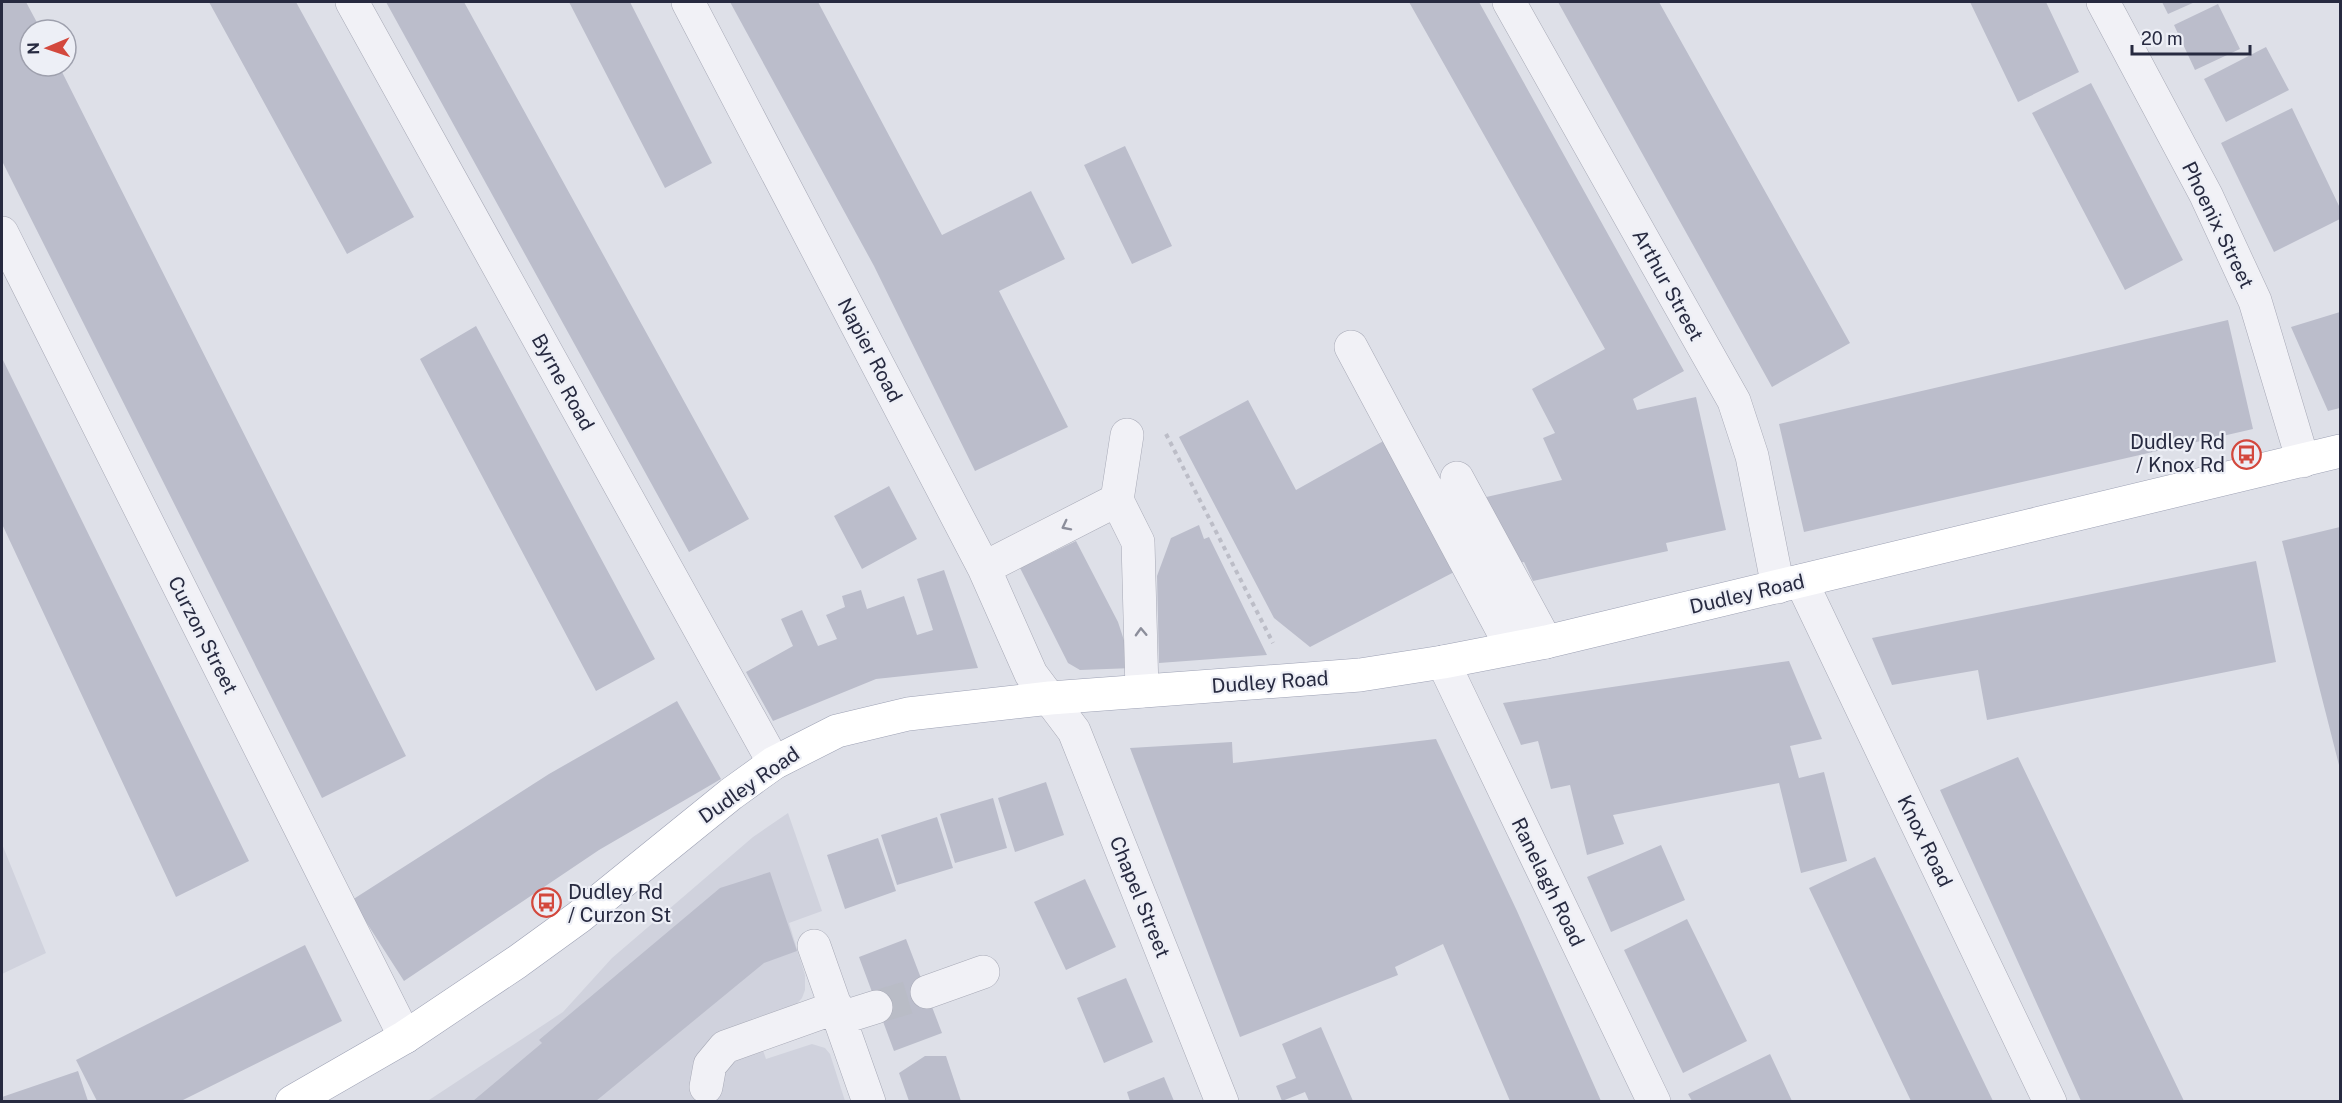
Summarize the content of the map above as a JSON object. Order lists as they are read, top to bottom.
{
  "streets": {
    "main road": ["Dudley Road"],
    "street": [
      "Phoenix Street",
      "Arthur Street",
      "Napier Road",
      "Byrne Road",
      "Curzon Street",
      "Knox Road",
      "Ranelagh Road",
      "Chapel Street"
    ]
  },
  "crossings": [
    ["Phoenix Street", "Dudley Road"],
    ["Arthur Street", "Dudley Road"],
    ["Arthur Street", "Knox Road"],
    ["Napier Road", "Dudley Road"],
    ["Napier Road", "Chapel Street"],
    ["Byrne Road", "Dudley Road"],
    ["Dudley Road", "Curzon Street"],
    ["Dudley Road", "Knox Road"],
    ["Dudley Road", "Ranelagh Road"],
    ["Dudley Road", "Chapel Street"]
  ],
  "places": {
    "bus stop": ["Dudley Rd / Knox Rd", "Dudley Rd / Curzon St"]
  },
  "scale_bar": "20 m",
  "north": "left"
}
